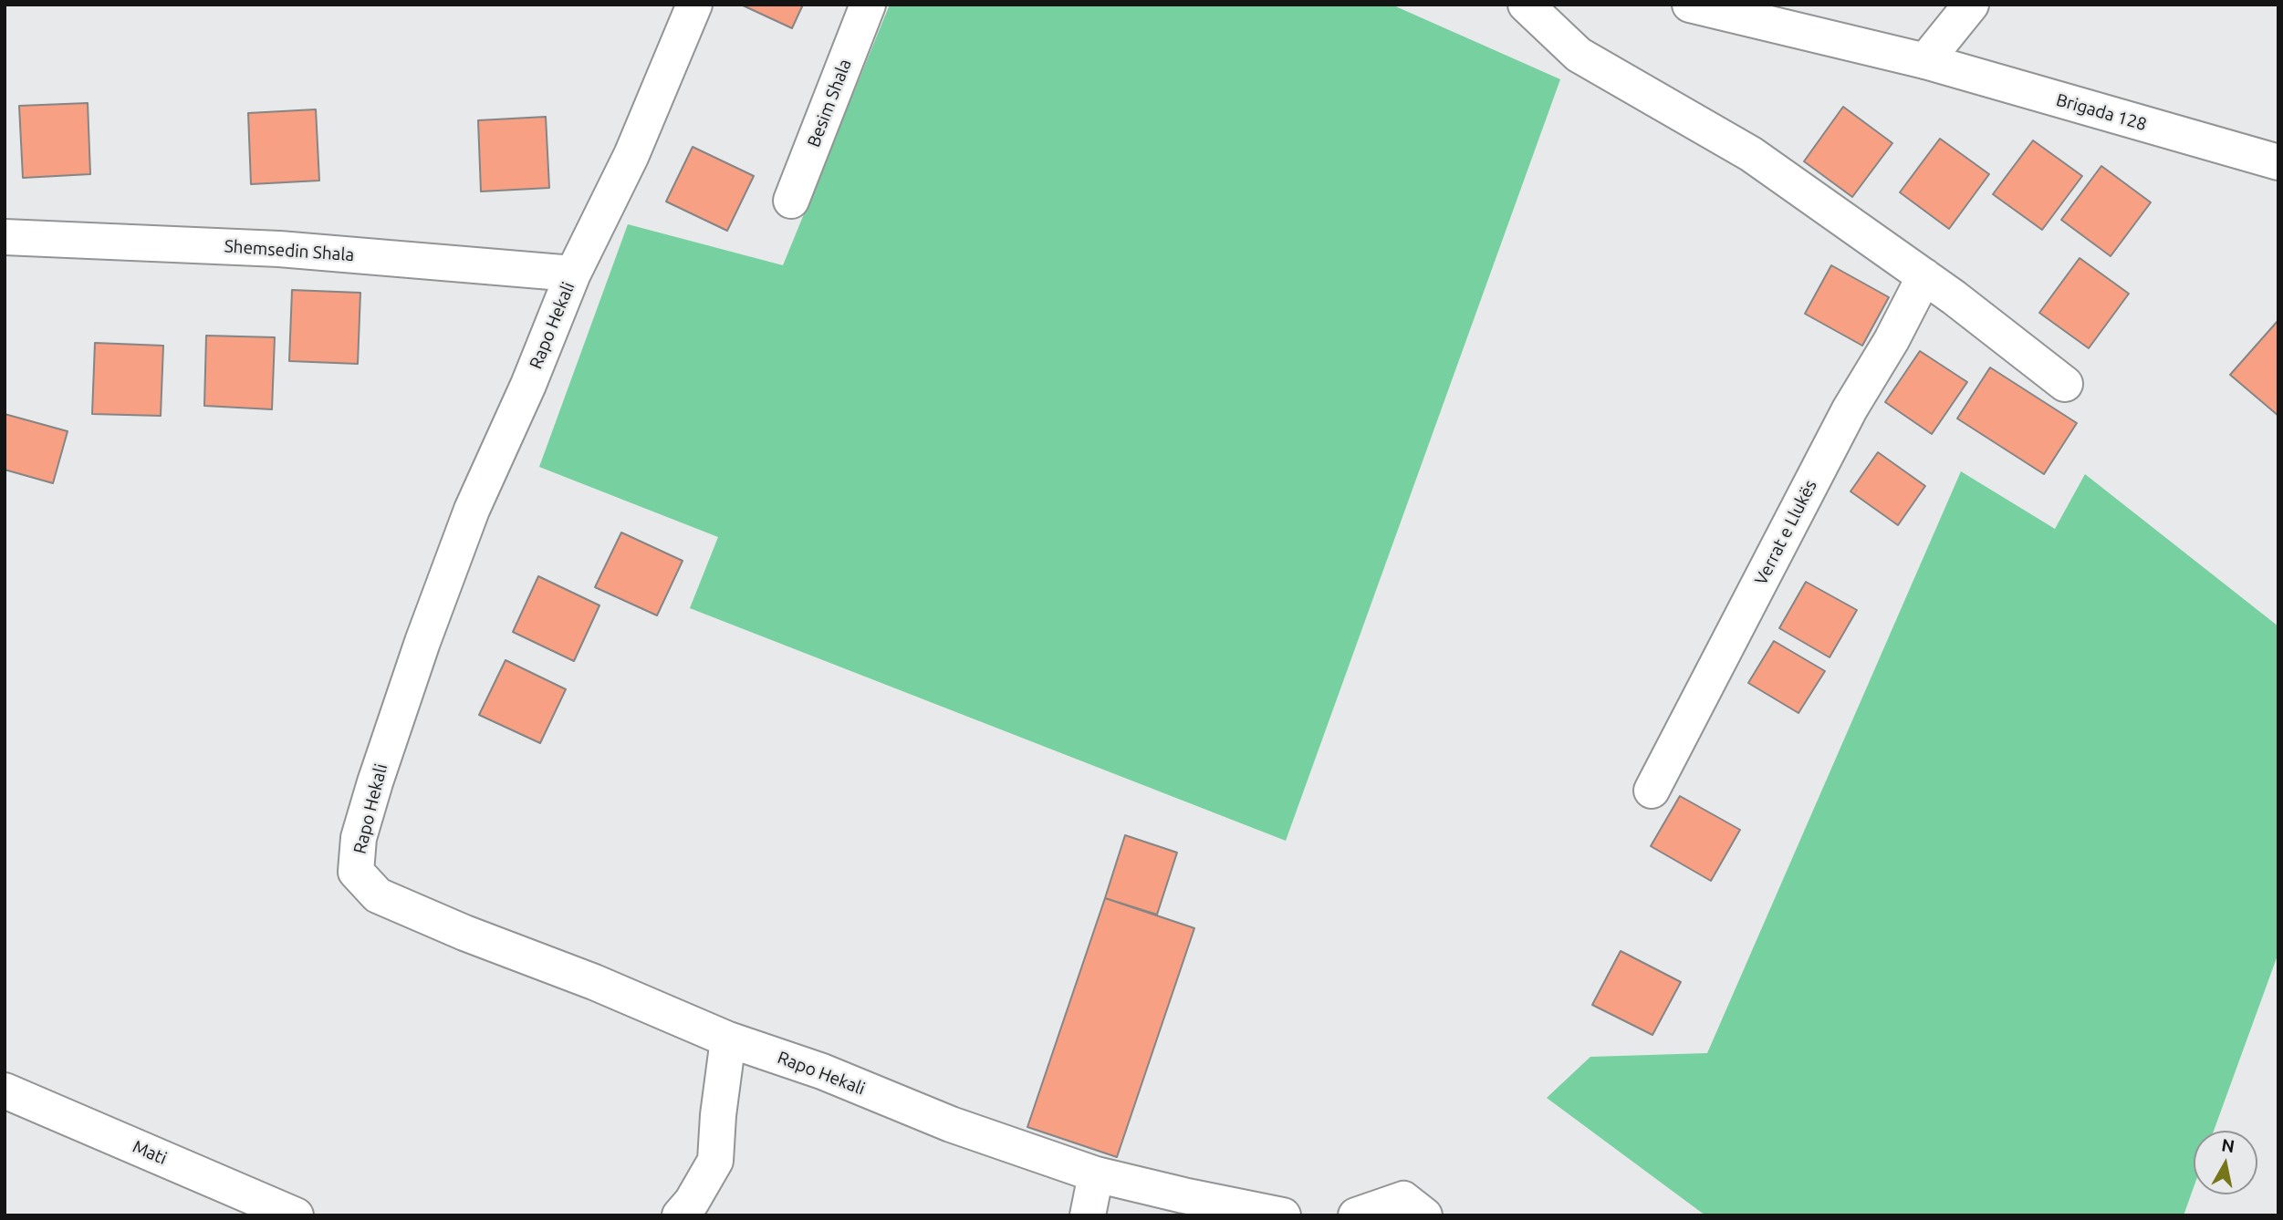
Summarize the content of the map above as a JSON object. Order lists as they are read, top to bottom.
{
  "streets": {
    "street": [
      "Besim Shala",
      "Brigada 128",
      "Shemsedin Shala",
      "Rapo Hekali",
      "Verrat e Llukës",
      "Mati"
    ]
  },
  "crossings": [
    ["Shemsedin Shala", "Rapo Hekali"]
  ],
  "north": "top"
}
